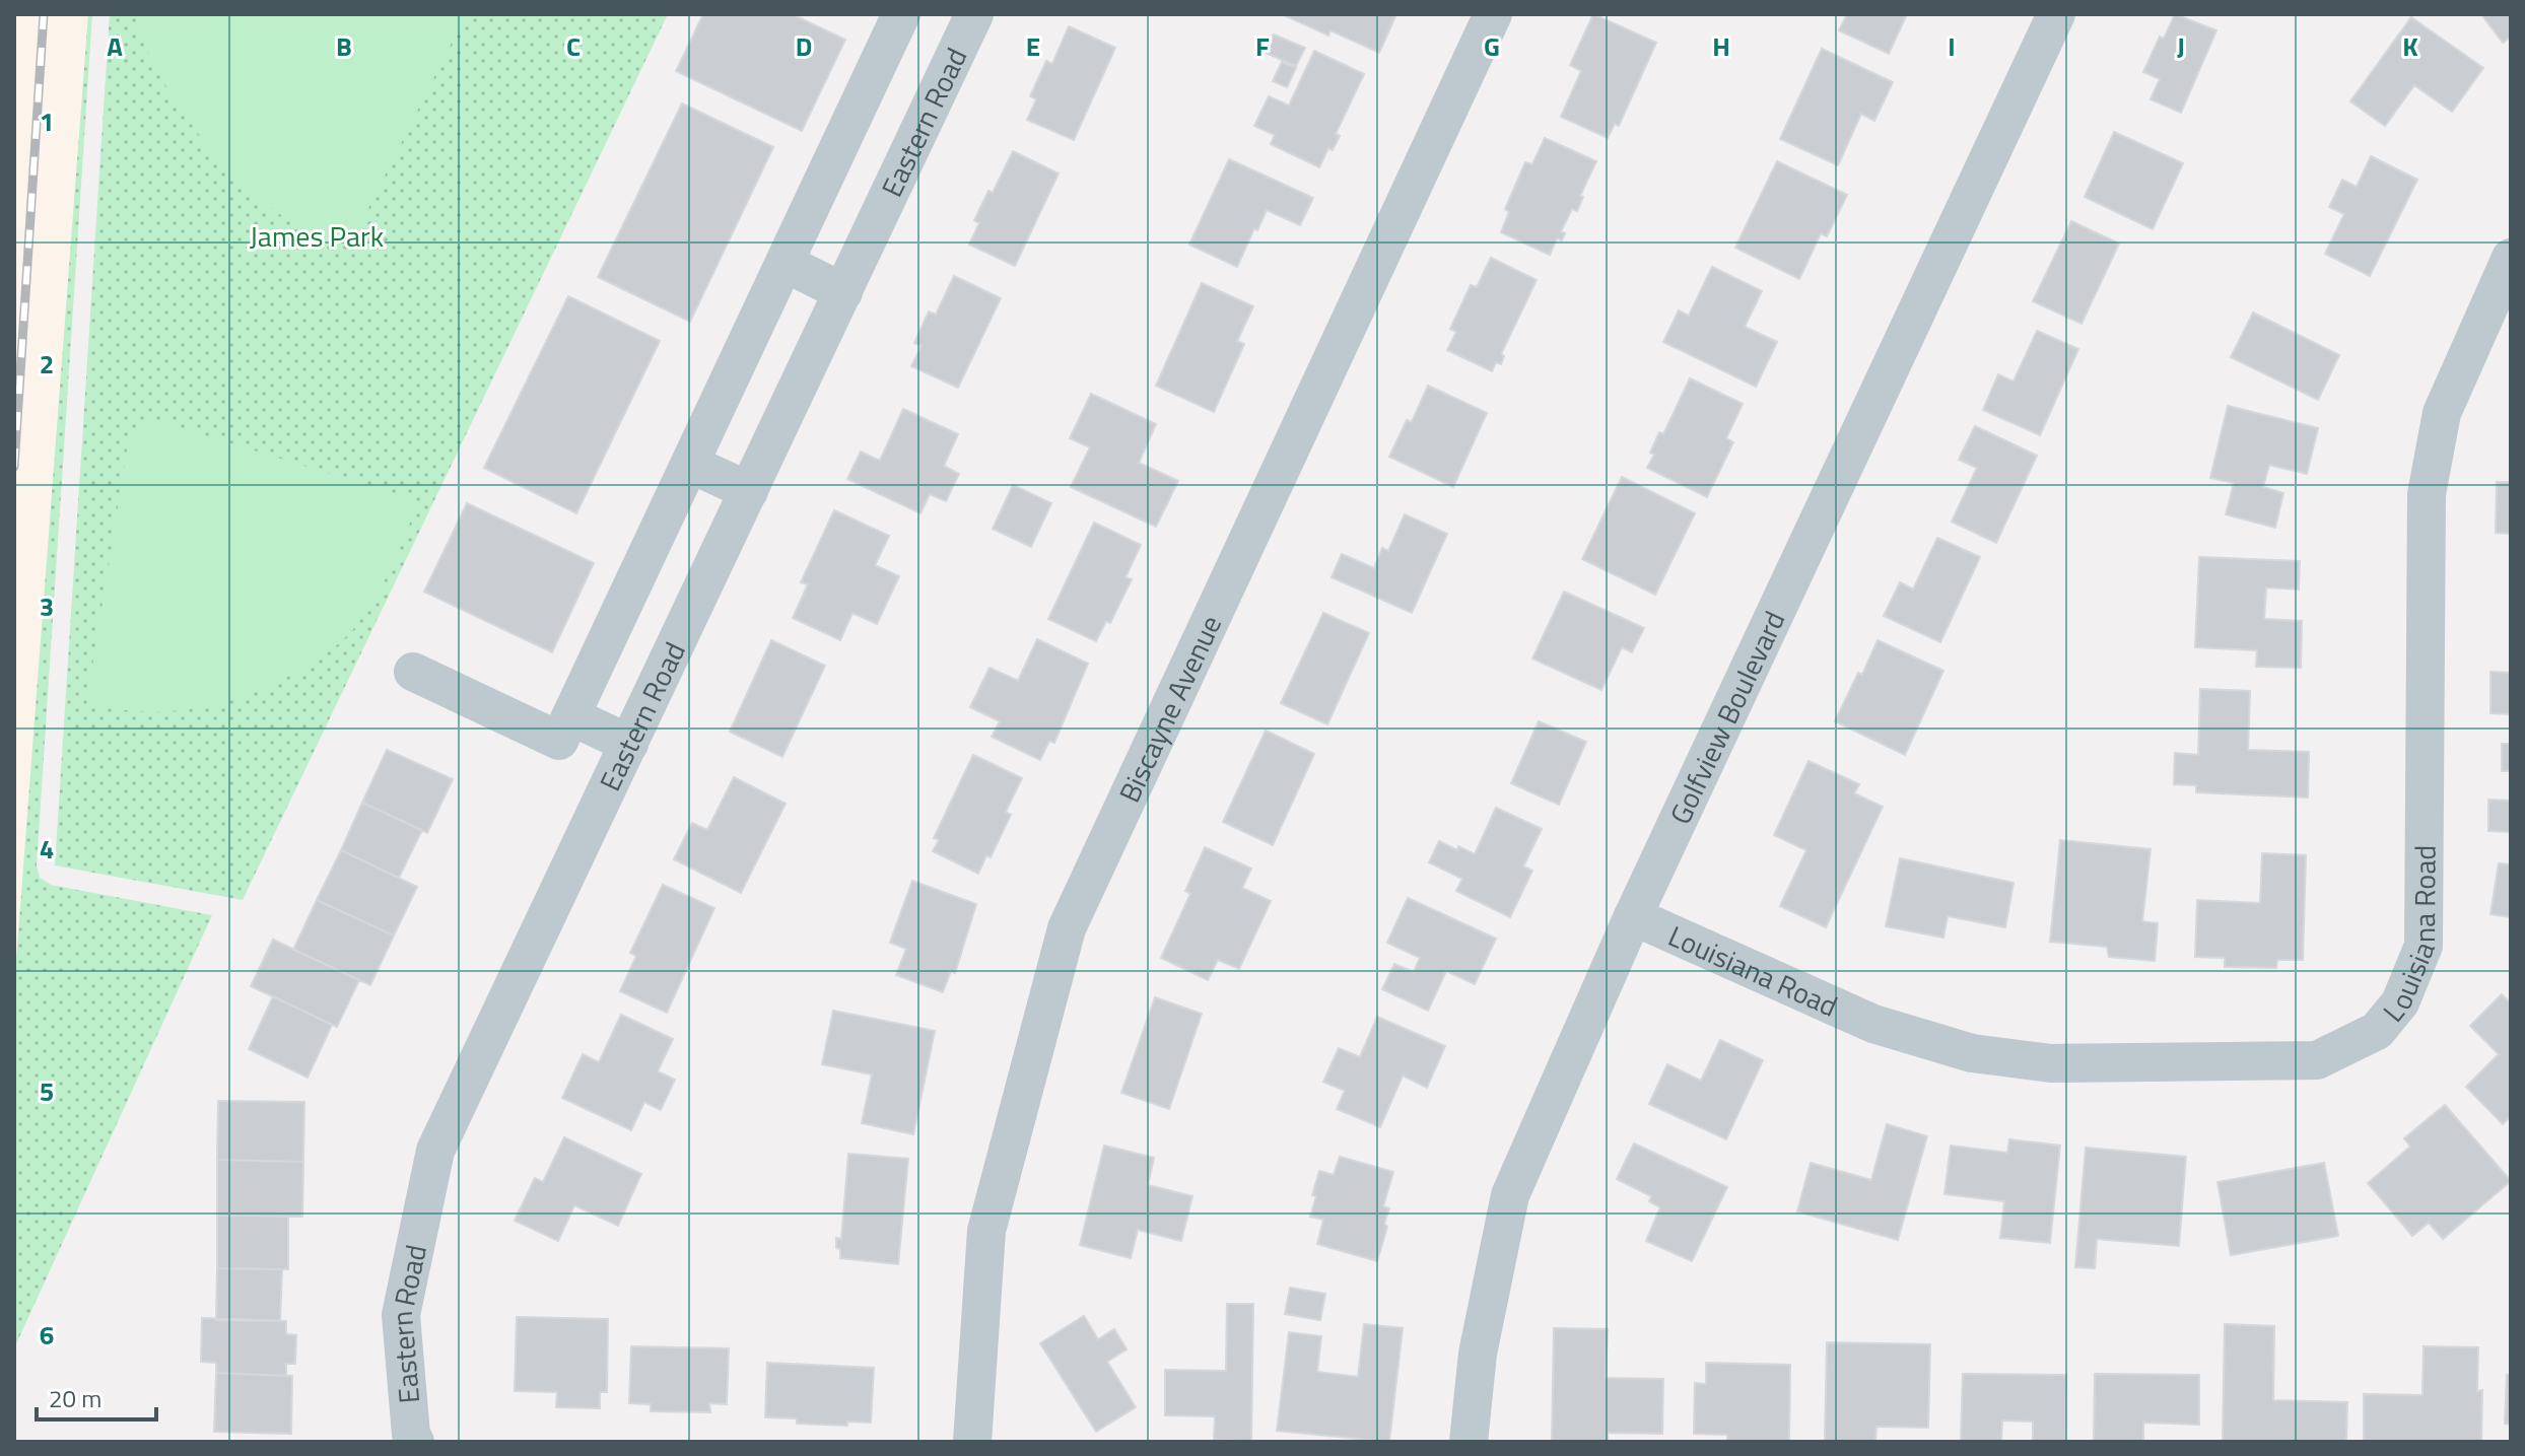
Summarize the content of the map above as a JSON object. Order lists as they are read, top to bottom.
{
  "streets": {
    "street": [
      "Eastern Road",
      "Biscayne Avenue",
      "Golfview Boulevard",
      "Louisiana Road"
    ]
  },
  "crossings": [
    ["Golfview Boulevard", "Louisiana Road"]
  ],
  "parks": ["James Park"],
  "scale_bar": "20 m",
  "grid": {
    "columns": [
      "A",
      "B",
      "C",
      "D",
      "E",
      "F",
      "G",
      "H",
      "I",
      "J",
      "K"
    ],
    "rows": [
      "1",
      "2",
      "3",
      "4",
      "5",
      "6"
    ]
  }
}
